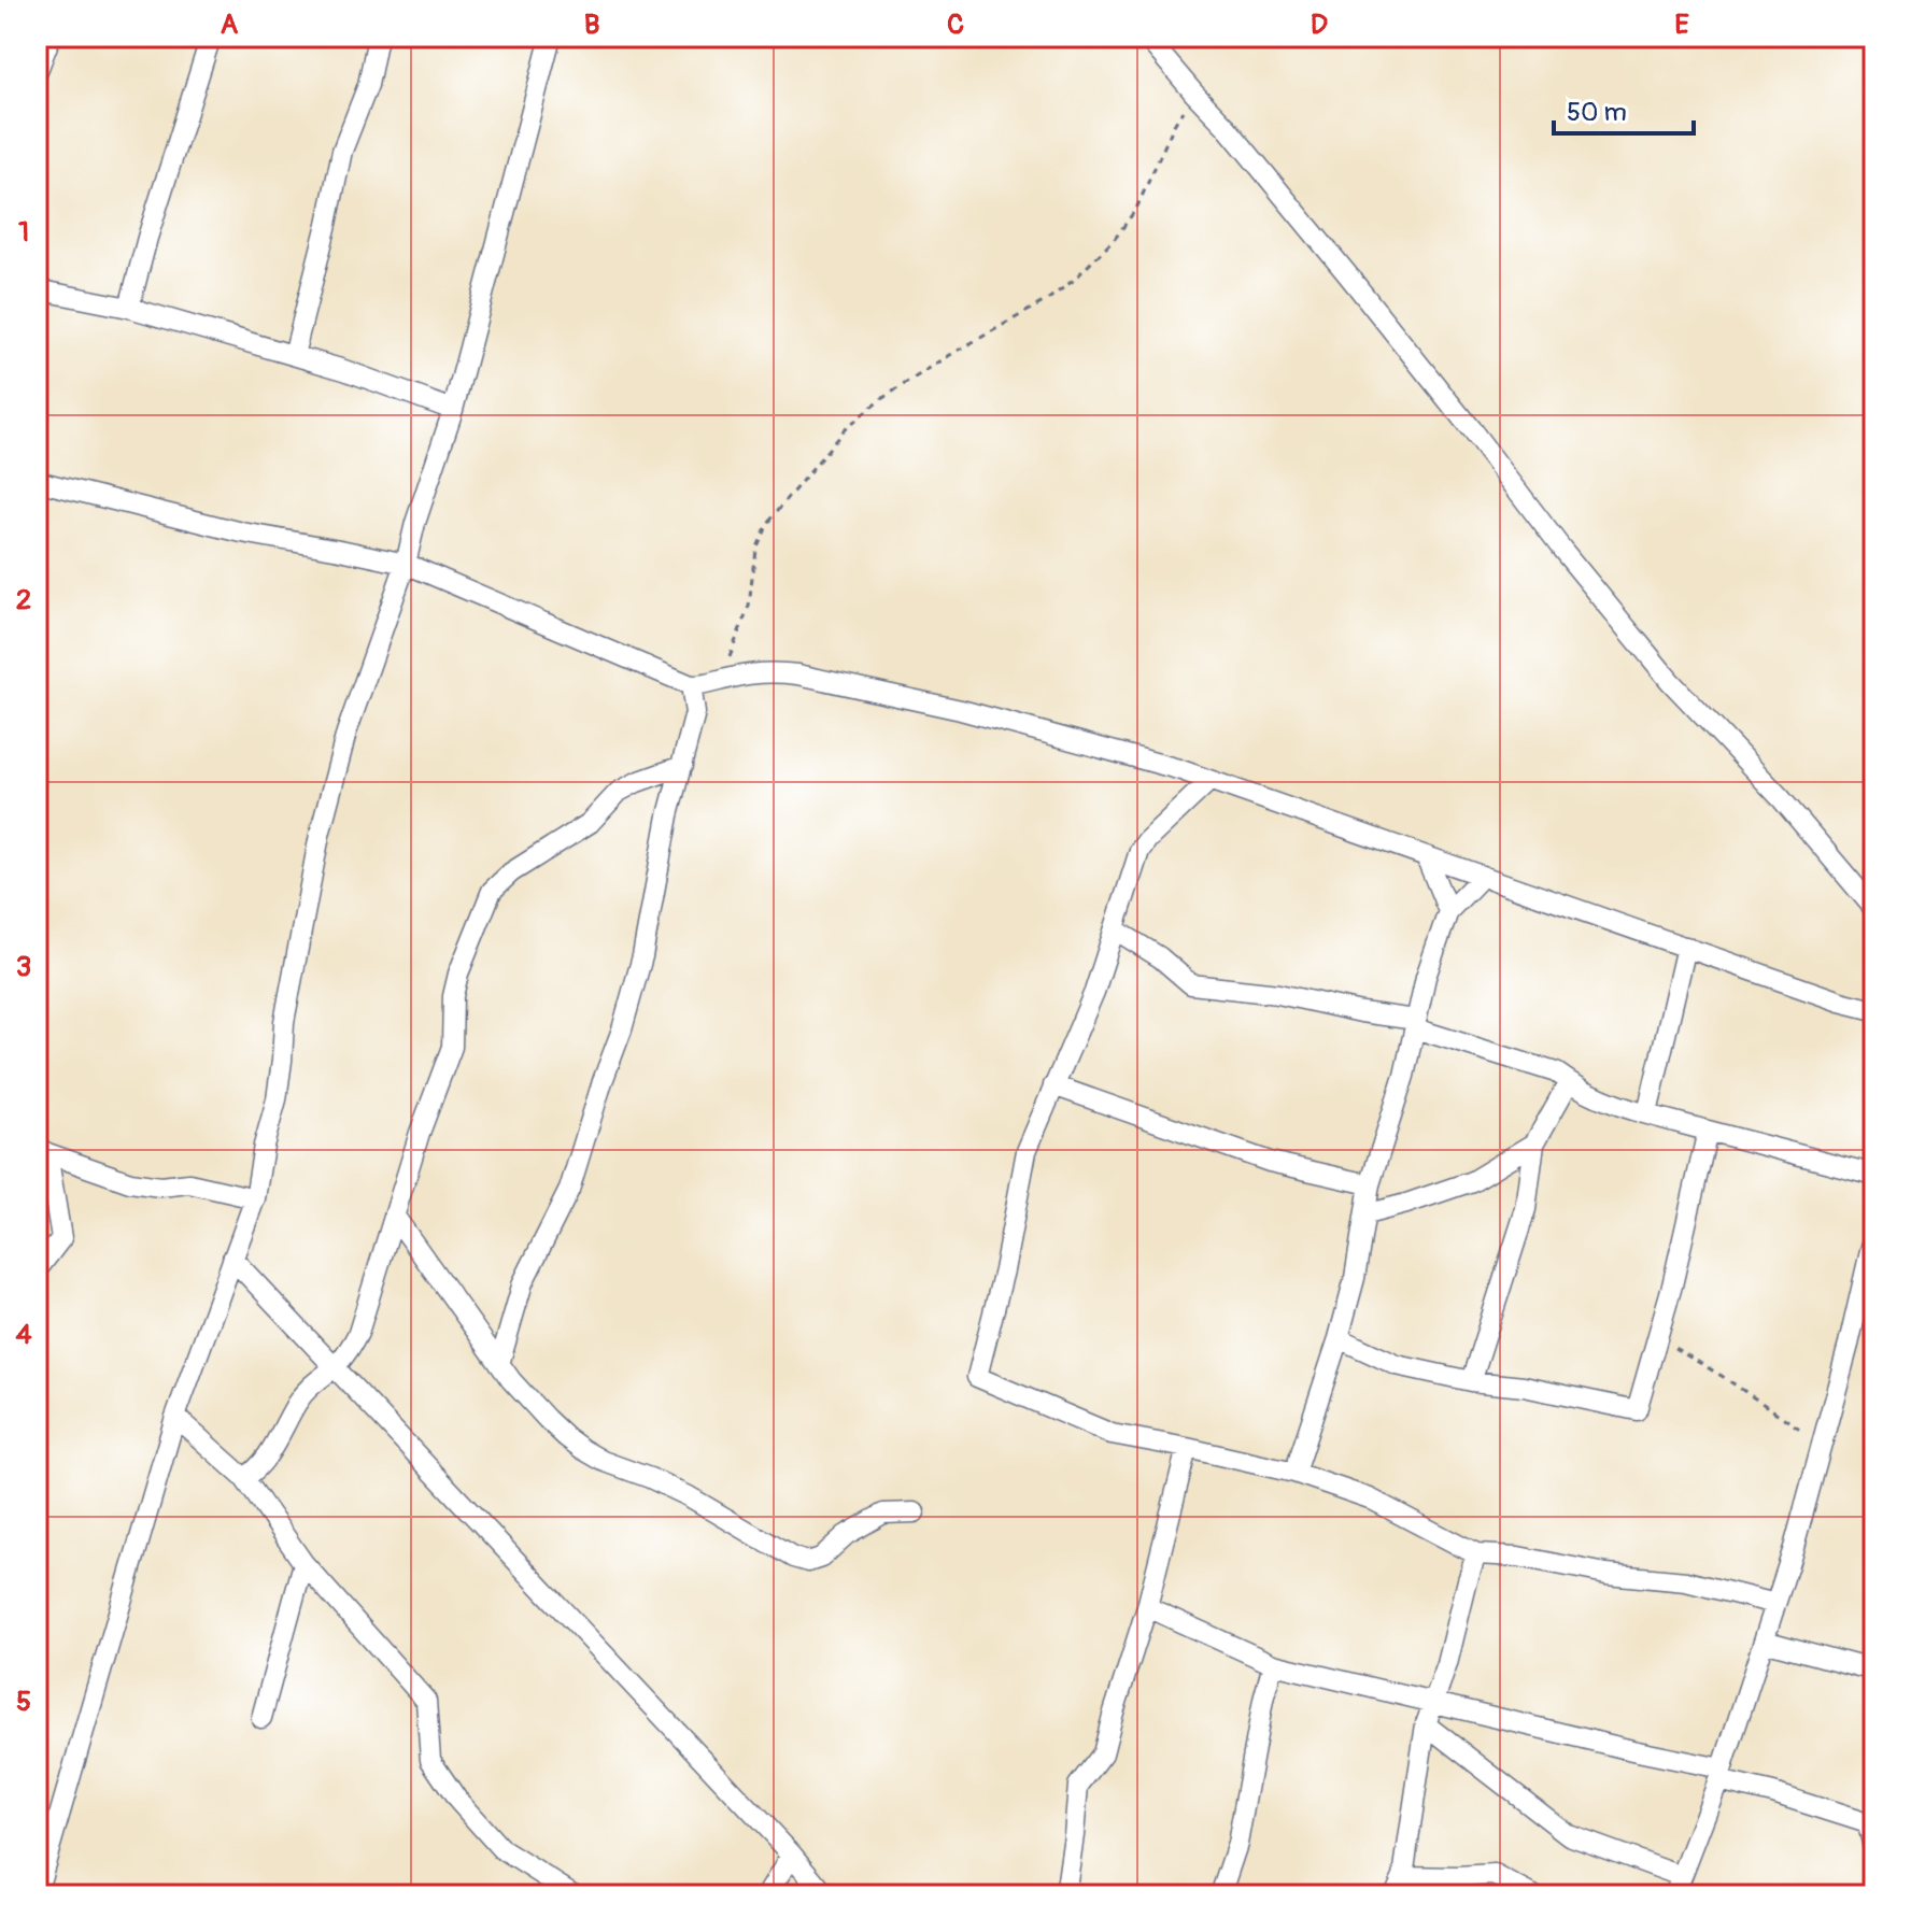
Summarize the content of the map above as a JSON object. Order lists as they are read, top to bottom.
{
  "scale_bar": "50 m",
  "grid": {
    "columns": [
      "A",
      "B",
      "C",
      "D",
      "E"
    ],
    "rows": [
      "1",
      "2",
      "3",
      "4",
      "5"
    ]
  }
}
